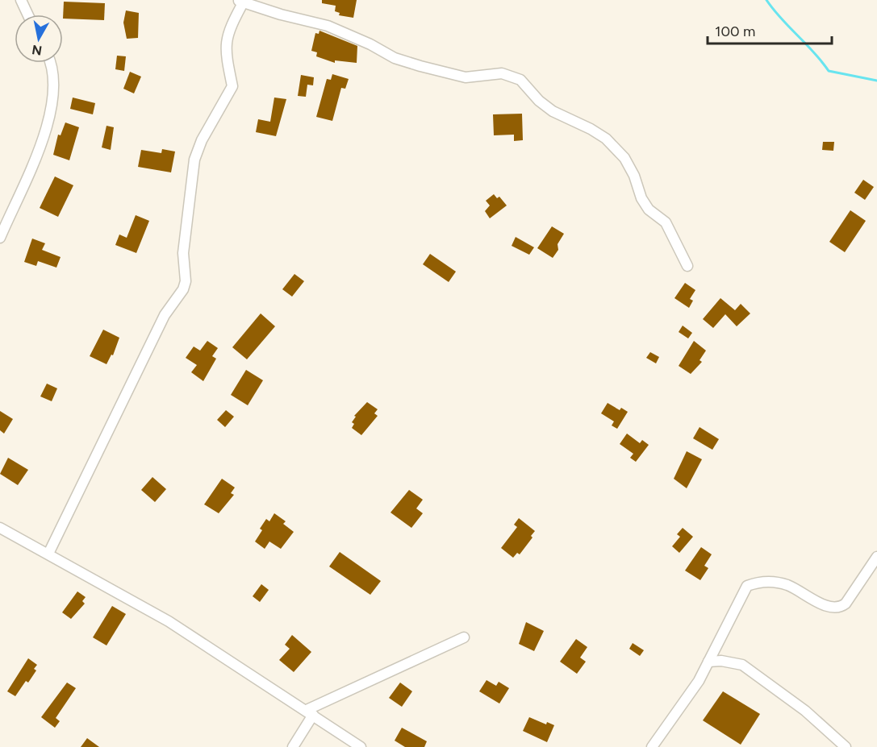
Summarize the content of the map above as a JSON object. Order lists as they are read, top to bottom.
{
  "scale_bar": "100 m",
  "north": "bottom"
}
